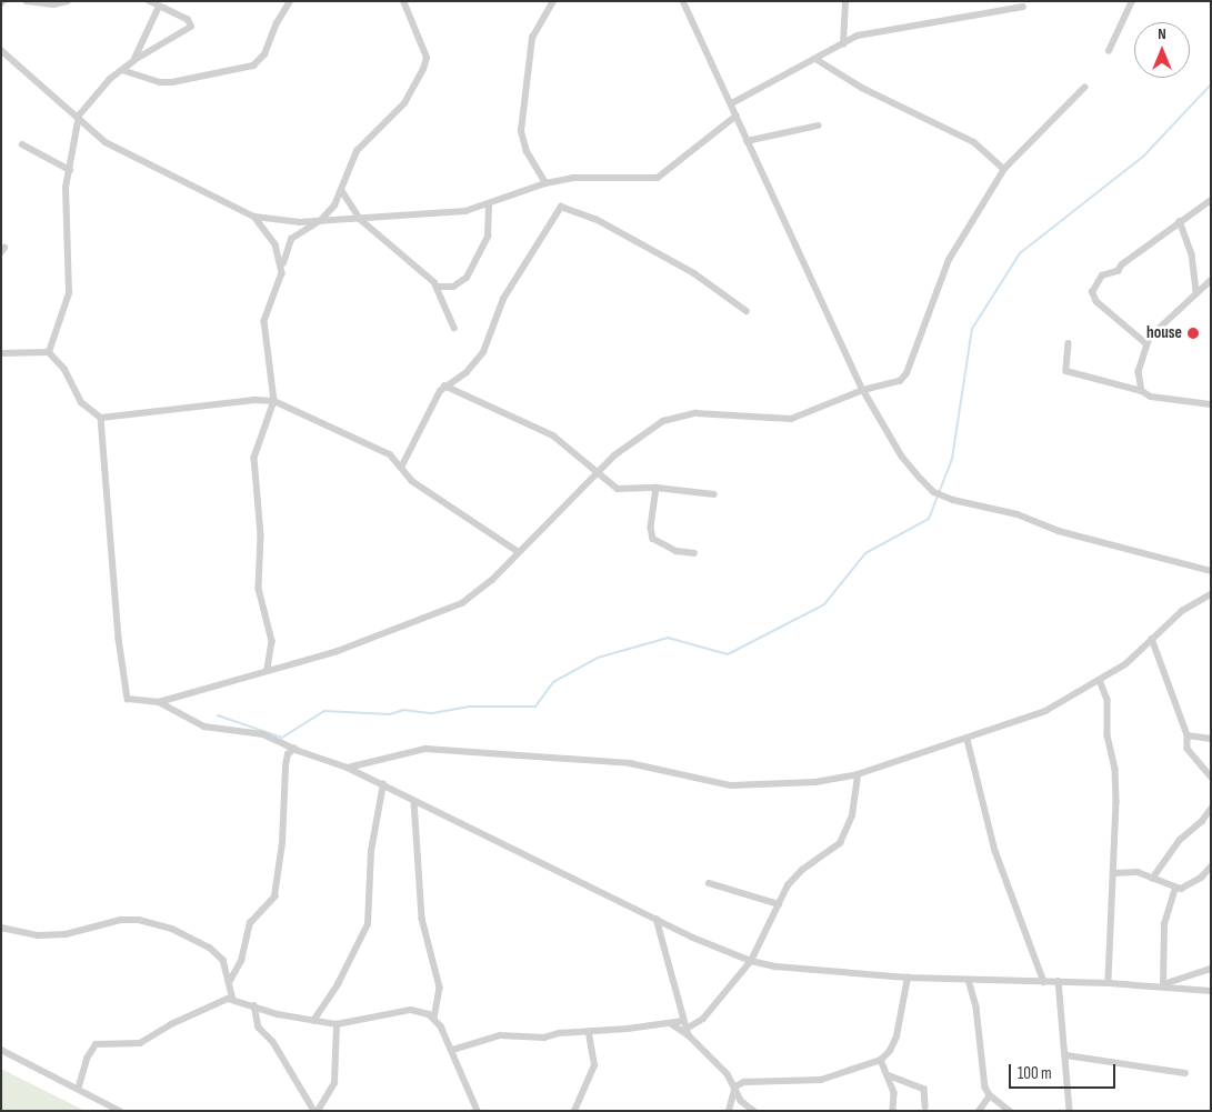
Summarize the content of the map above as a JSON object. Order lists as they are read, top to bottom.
{
  "places": ["house"],
  "scale_bar": "100 m",
  "north": "top"
}
